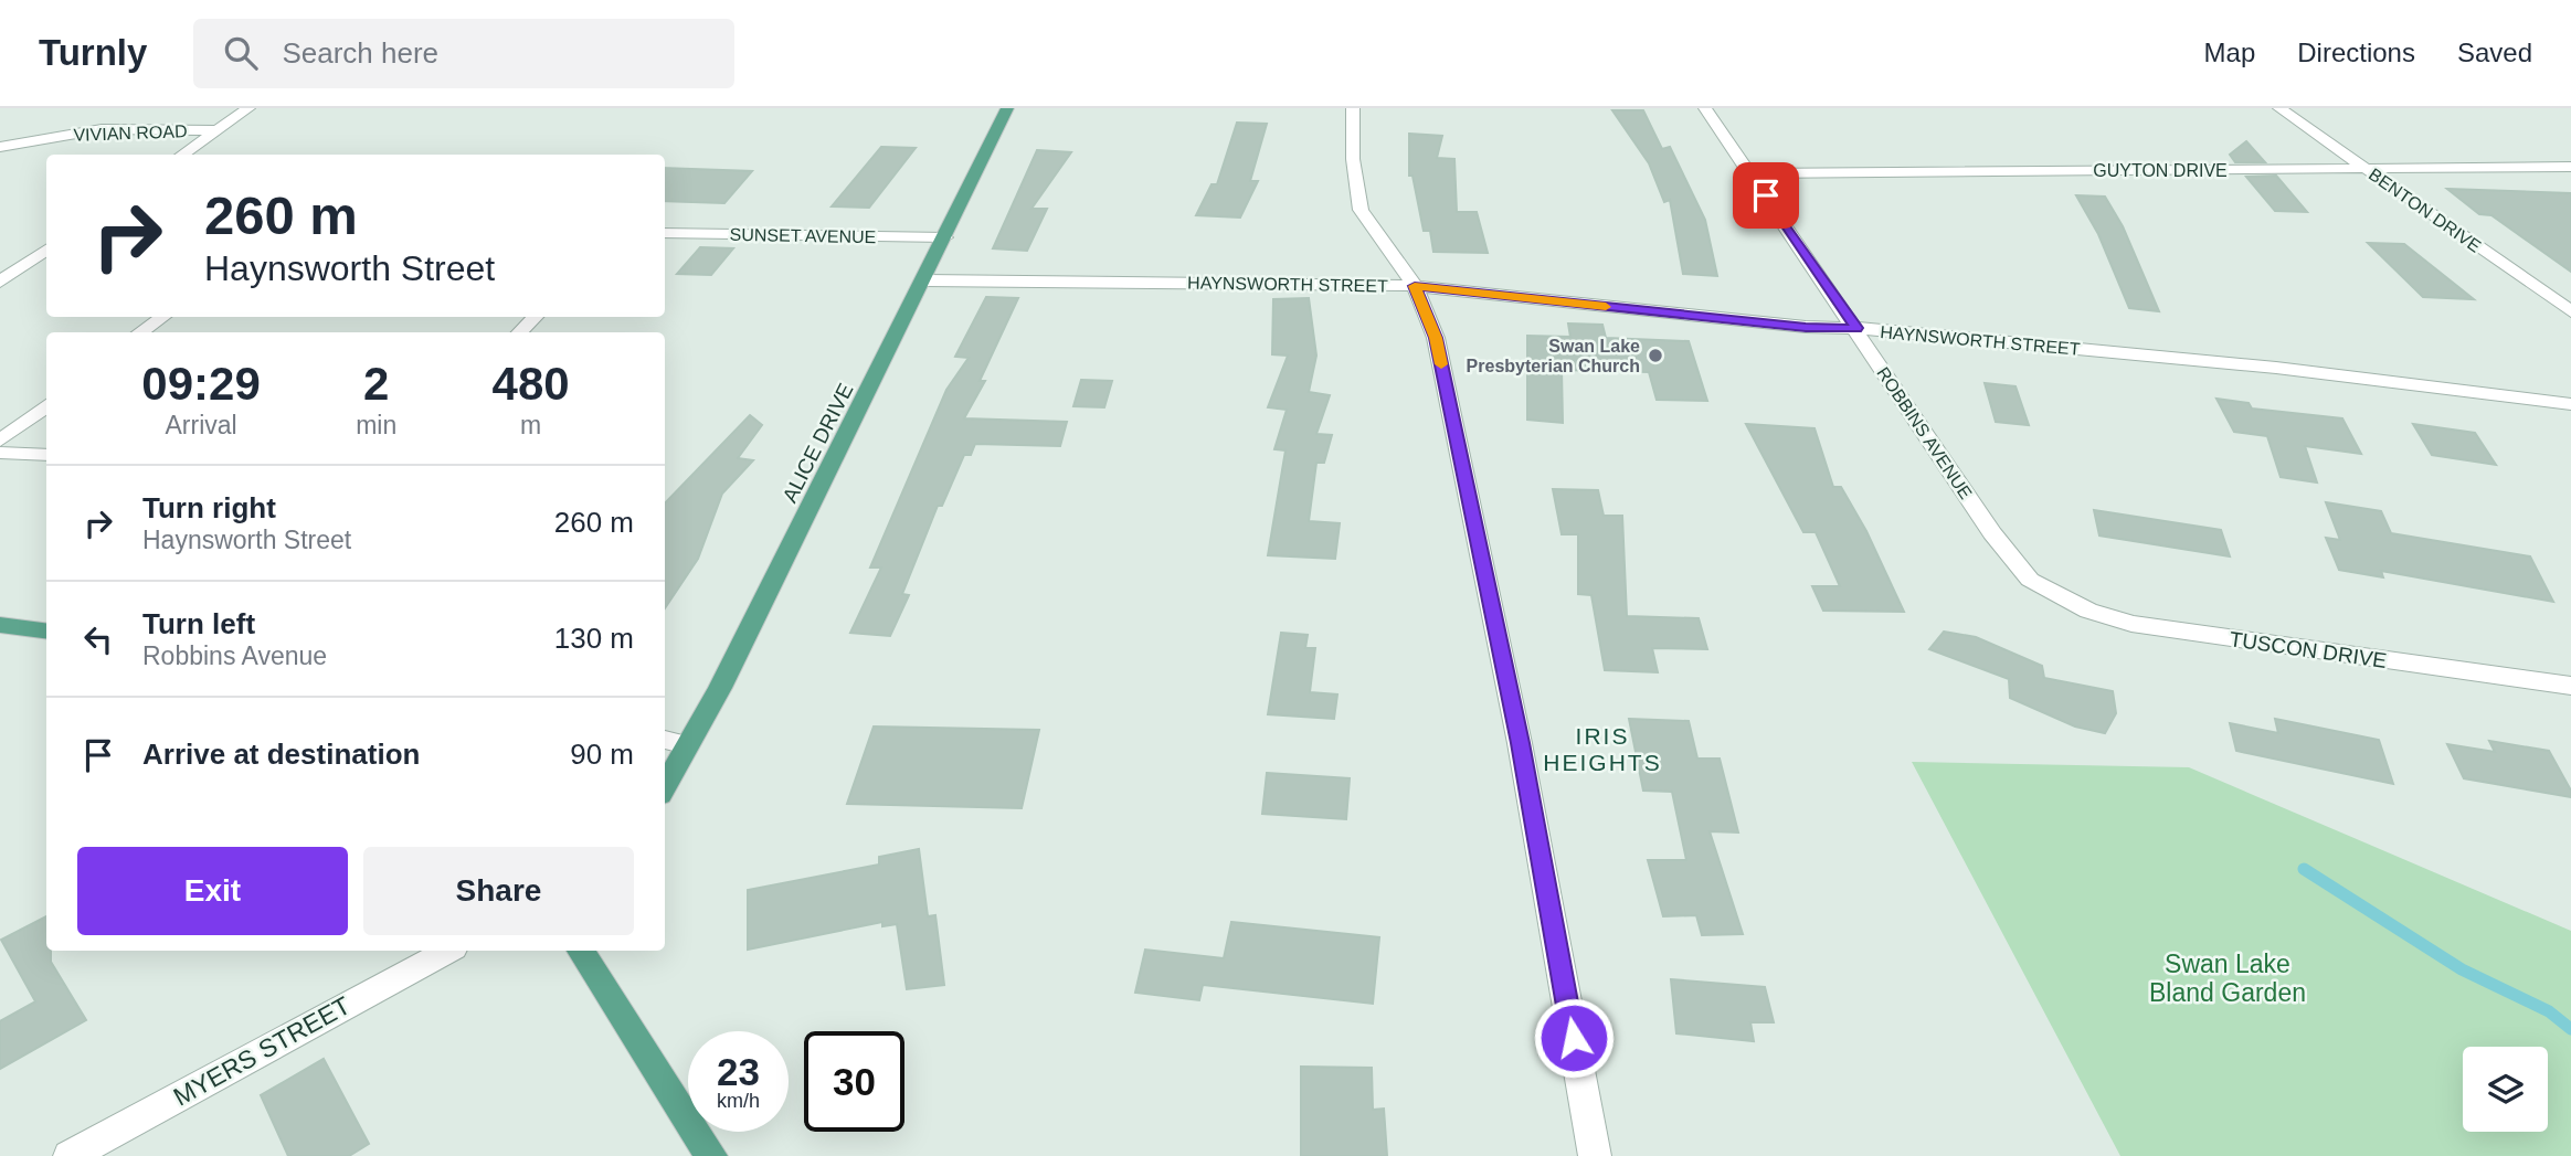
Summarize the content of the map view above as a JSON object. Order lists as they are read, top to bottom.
{
  "streets": {
    "main road": ["ALICE DRIVE"],
    "street": [
      "VIVIAN ROAD",
      "GUYTON DRIVE",
      "BENTON DRIVE",
      "SUNSET AVENUE",
      "HAYNSWORTH STREET",
      "ROBBINS AVENUE",
      "TUSCON DRIVE",
      "MYERS STREET"
    ]
  },
  "crossings": [
    ["GUYTON DRIVE", "BENTON DRIVE"],
    ["GUYTON DRIVE", "ROBBINS AVENUE"],
    ["SUNSET AVENUE", "ALICE DRIVE"],
    ["HAYNSWORTH STREET", "ROBBINS AVENUE"],
    ["HAYNSWORTH STREET", "ALICE DRIVE"],
    ["ROBBINS AVENUE", "TUSCON DRIVE"]
  ],
  "districts": ["IRIS HEIGHTS"],
  "parks": ["Swan Lake Bland Garden"],
  "places": ["Swan Lake Presbyterian Church"],
  "page": {
    "header": "Turnly",
    "search": "Search here",
    "nav": ["Map", "Directions", "Saved"],
    "turn": ["260 m", "Haynsworth Street"],
    "eta": [
      "09:29",
      "Arrival",
      "2",
      "min",
      "480",
      "m"
    ],
    "list": [
      {
        "name": "Turn right",
        "note": "Haynsworth Street",
        "value": "260 m"
      },
      {
        "name": "Turn left",
        "note": "Robbins Avenue",
        "value": "130 m"
      },
      {
        "name": "Arrive at destination",
        "value": "90 m"
      }
    ],
    "buttons": ["Exit", "Share"],
    "speed": "23 km/h",
    "limit": "30"
  }
}
